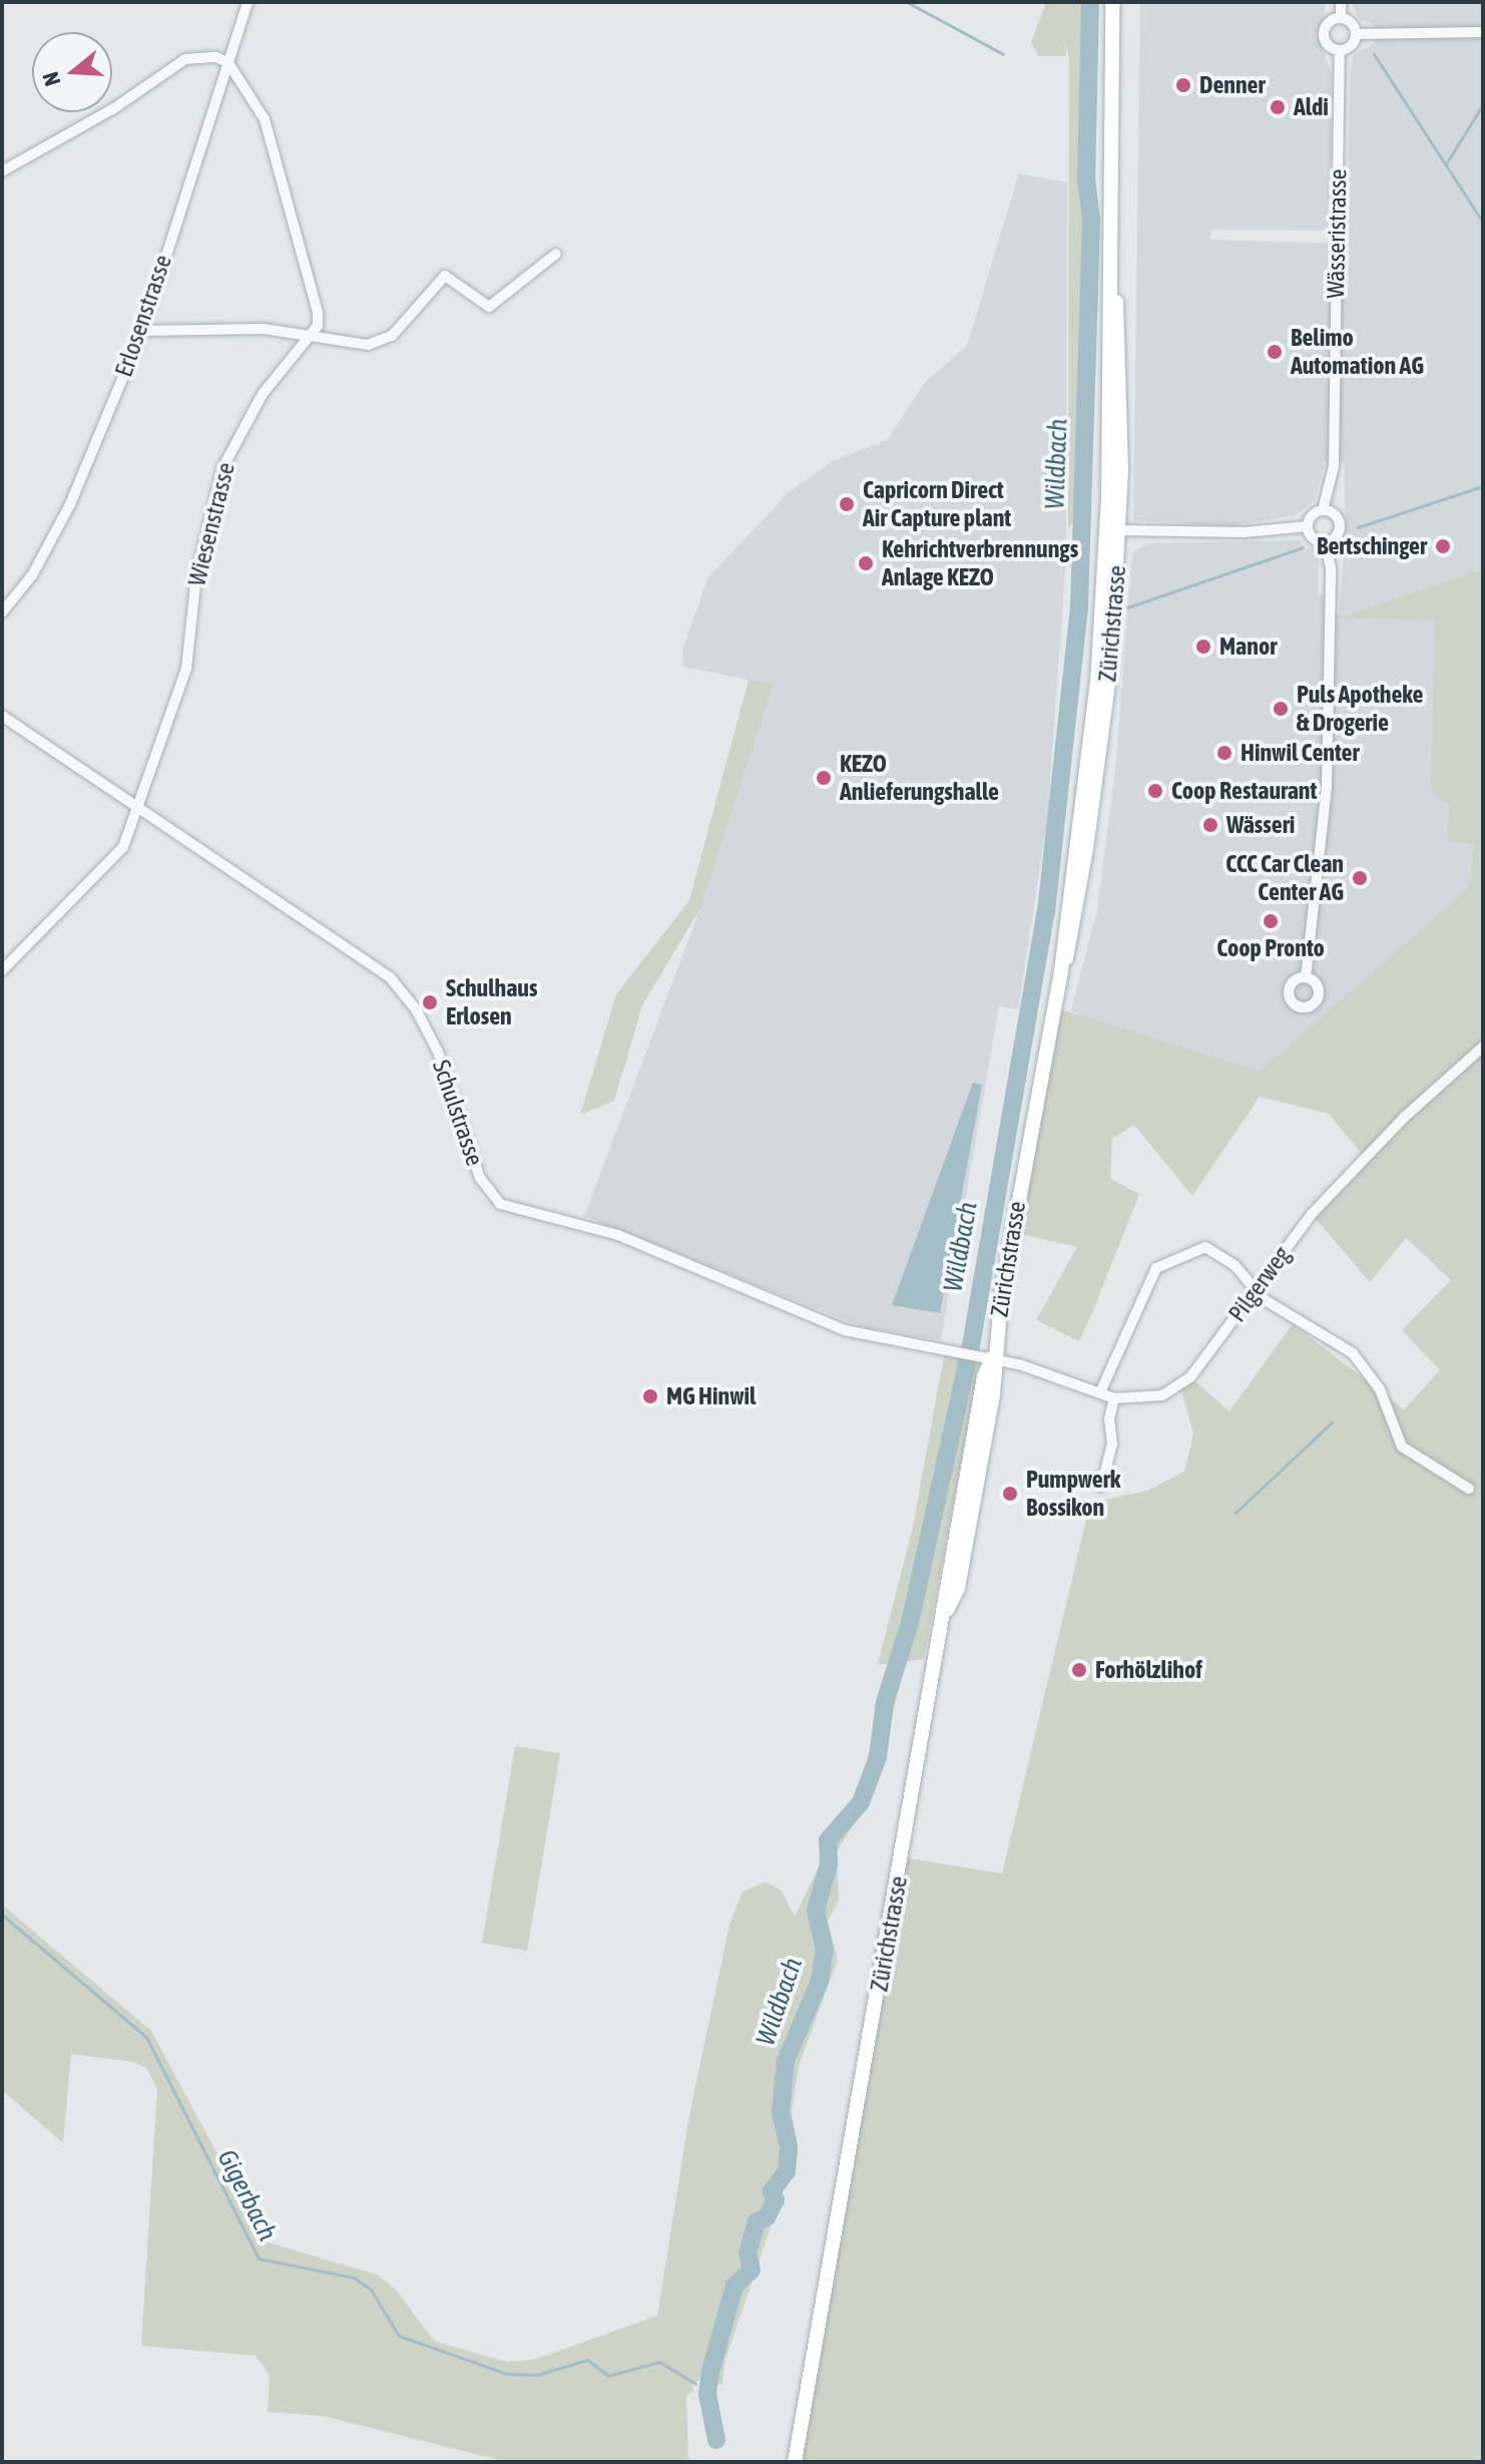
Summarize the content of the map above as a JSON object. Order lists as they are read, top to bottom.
{
  "streets": {
    "main road": ["Zürichstrasse"],
    "street": [
      "Wässeristrasse",
      "Erlosenstrasse",
      "Wiesenstrasse",
      "Schulstrasse",
      "Pilgerweg"
    ]
  },
  "crossings": [
    ["Wiesenstrasse", "Schulstrasse"],
    ["Zürichstrasse", "Schulstrasse"],
    ["Zürichstrasse", "Pilgerweg"],
    ["Schulstrasse", "Pilgerweg"]
  ],
  "water": ["Wildbach", "Gigerbach"],
  "places": [
    "Denner",
    "Aldi",
    "Belimo Automation AG",
    "Capricorn Direct Air Capture plant",
    "Bertschinger",
    "Kehrichtverbrennungs Anlage KEZO",
    "Manor",
    "Puls Apotheke & Drogerie",
    "Hinwil Center",
    "KEZO Anlieferungshalle",
    "Coop Restaurant",
    "Wässeri",
    "CCC Car Clean Center AG",
    "Coop Pronto",
    "Schulhaus Erlosen",
    "MG Hinwil",
    "Pumpwerk Bossikon",
    "Forhölzlihof"
  ],
  "north": "left"
}
